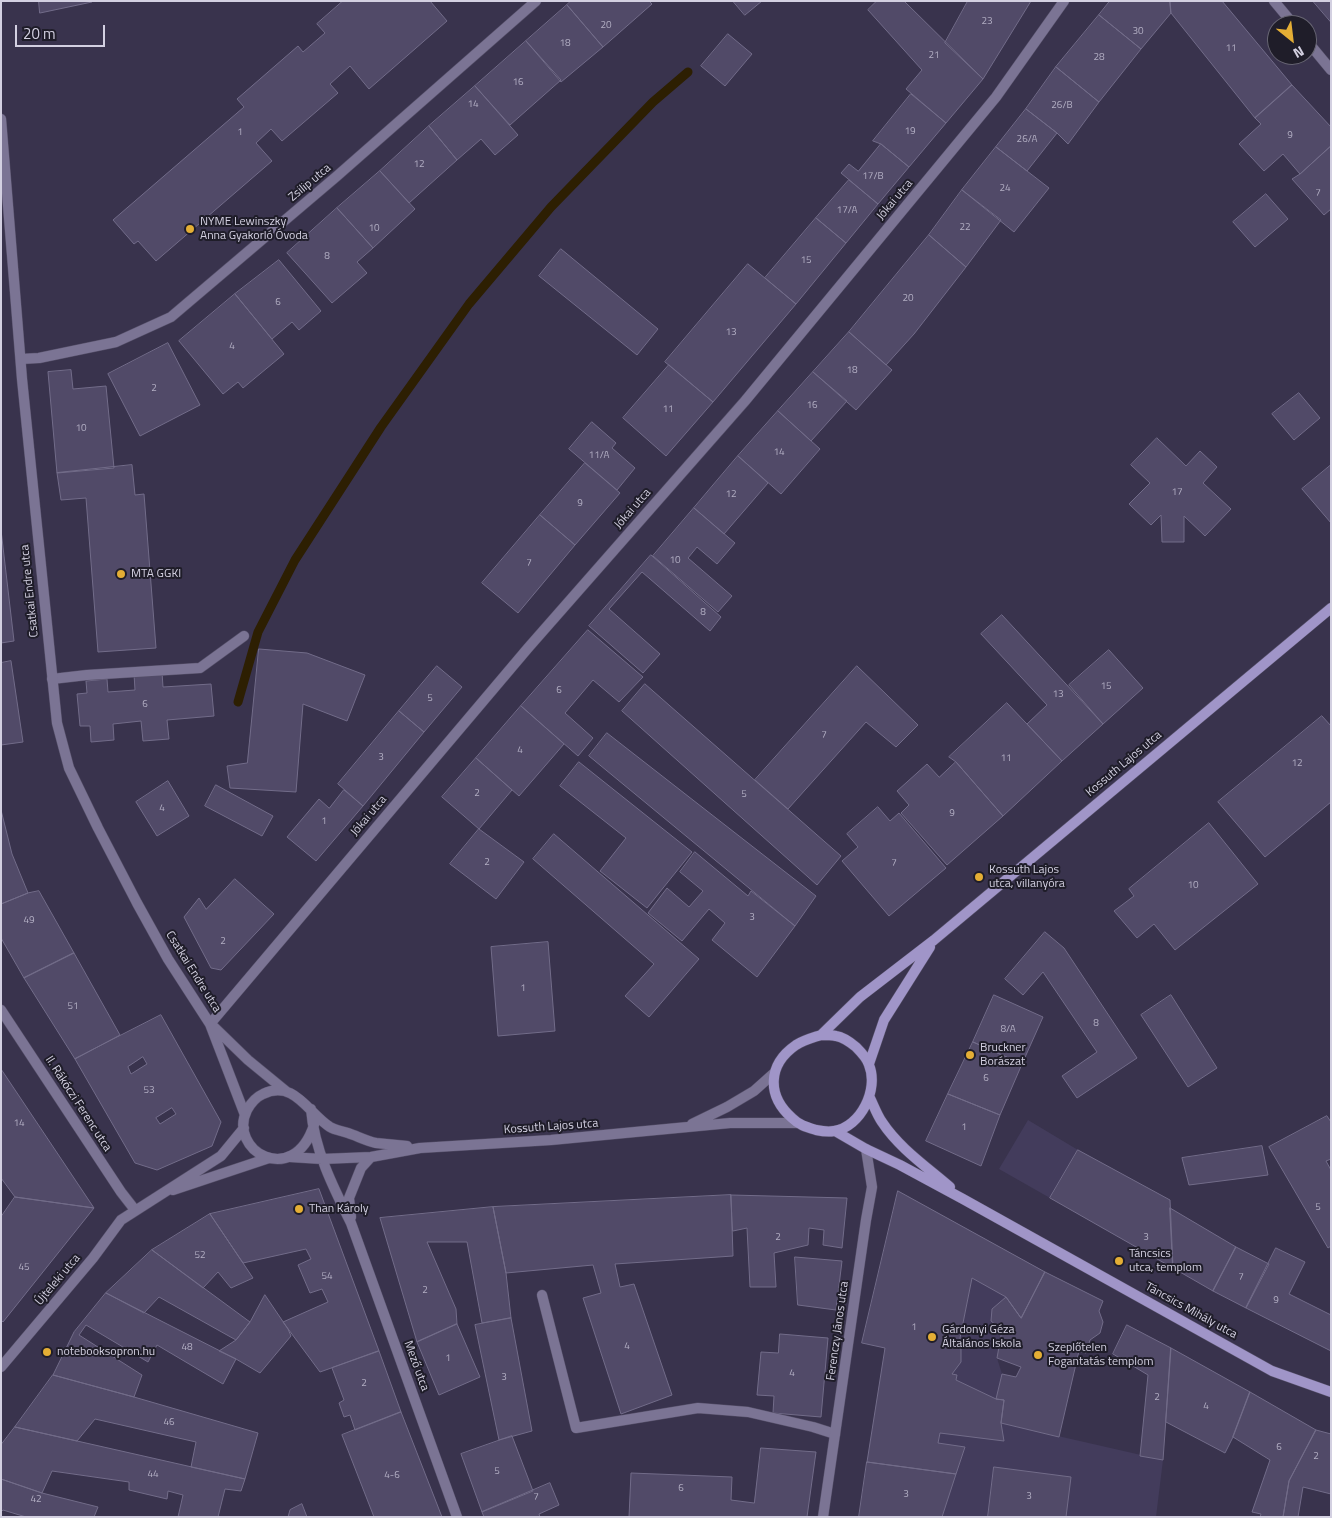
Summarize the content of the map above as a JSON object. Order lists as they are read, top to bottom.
{
  "streets": {
    "street": [
      "Zsilip utca",
      "Jókai utca",
      "Csatkai Endre utca",
      "Kossuth Lajos utca",
      "II. Rákóczi Ferenc utca",
      "Újteleki utca",
      "Táncsics Mihály utca",
      "Ferenczy János utca",
      "Mező utca"
    ]
  },
  "crossings": [
    ["Zsilip utca", "Csatkai Endre utca"],
    ["Jókai utca", "Csatkai Endre utca"],
    ["Csatkai Endre utca", "Kossuth Lajos utca"],
    ["Csatkai Endre utca", "Újteleki utca"],
    ["Csatkai Endre utca", "Mező utca"],
    ["Kossuth Lajos utca", "Újteleki utca"],
    ["Kossuth Lajos utca", "Táncsics Mihály utca"],
    ["Kossuth Lajos utca", "Mező utca"],
    ["II. Rákóczi Ferenc utca", "Újteleki utca"],
    ["Újteleki utca", "Mező utca"],
    ["Táncsics Mihály utca", "Ferenczy János utca"]
  ],
  "places": [
    "NYME Lewinszky Anna Gyakorló Óvoda",
    "MTA GGKI",
    "Kossuth Lajos utca, villanyóra",
    "Bruckner Borászat",
    "Than Károly",
    "Táncsics utca, templom",
    "Gárdonyi Géza Általános Iskola",
    "notebooksopron.hu",
    "Szeplőtelen Fogantatás templom"
  ],
  "house_numbers": [
    "23",
    "20",
    "30",
    "18",
    "11",
    "21",
    "28",
    "16",
    "14",
    "26/B",
    "19",
    "1",
    "9",
    "26/A",
    "12",
    "17/B",
    "24",
    "7",
    "17/A",
    "22",
    "10",
    "8",
    "15",
    "20",
    "6",
    "13",
    "4",
    "18",
    "2",
    "16",
    "11",
    "10",
    "14",
    "11/A",
    "17",
    "12",
    "9",
    "10",
    "7",
    "8",
    "15",
    "6",
    "13",
    "5",
    "6",
    "7",
    "4",
    "3",
    "11",
    "12",
    "2",
    "5",
    "4",
    "9",
    "1",
    "2",
    "7",
    "10",
    "3",
    "49",
    "2",
    "1",
    "51",
    "8",
    "8/A",
    "6",
    "53",
    "14",
    "1",
    "5",
    "2",
    "3",
    "52",
    "45",
    "54",
    "7",
    "2",
    "9",
    "1",
    "4",
    "48",
    "1",
    "4",
    "3",
    "2",
    "2",
    "4",
    "46",
    "6",
    "2",
    "5",
    "44",
    "4-6",
    "6",
    "3",
    "3",
    "7",
    "42"
  ],
  "scale_bar": "20 m",
  "north": "bottom right"
}
